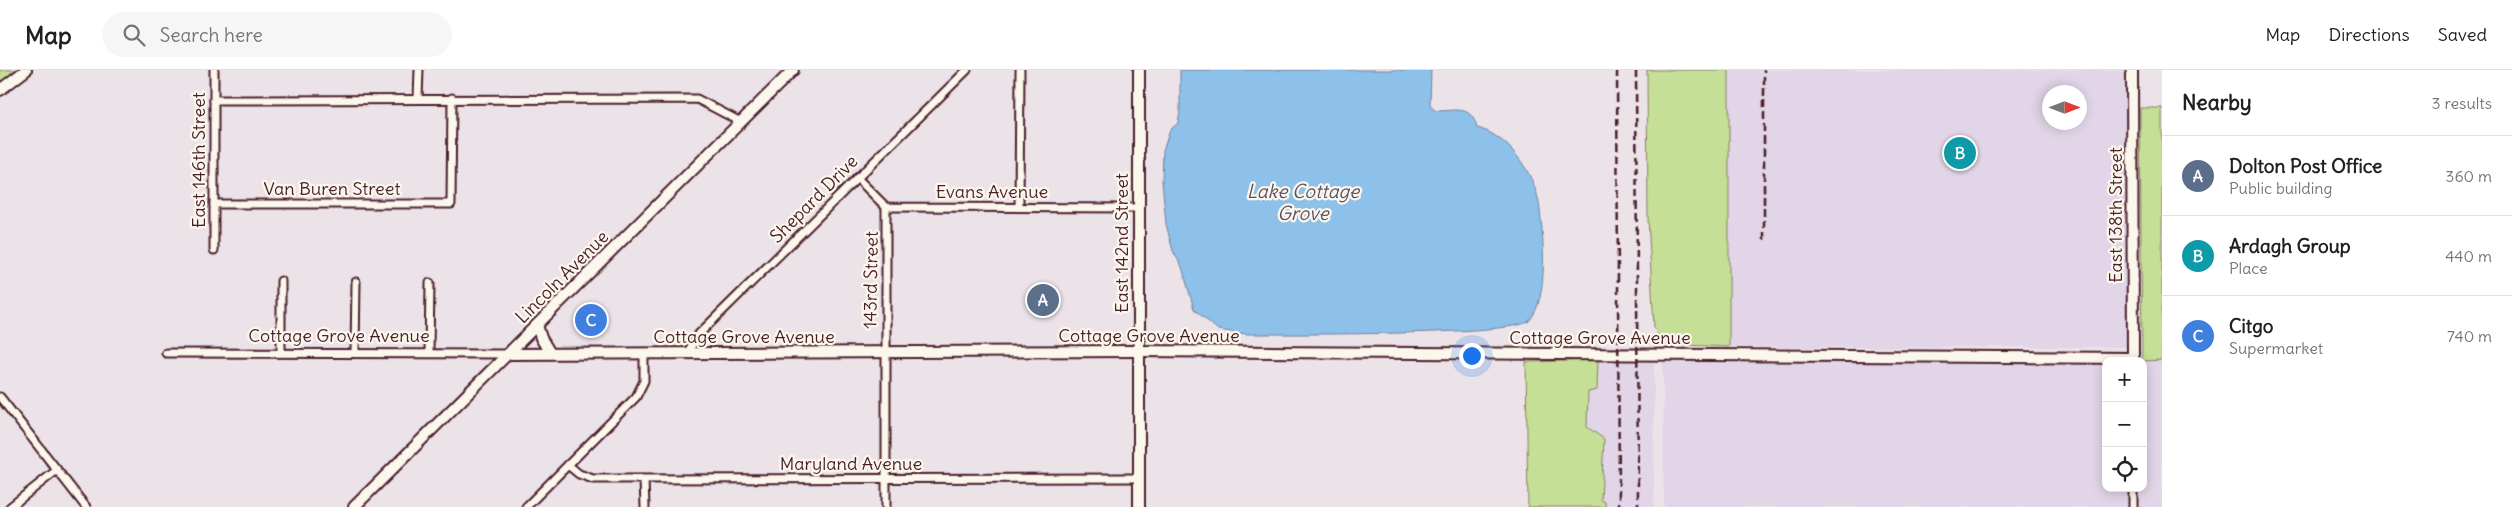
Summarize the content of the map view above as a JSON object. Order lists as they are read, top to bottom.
{
  "streets": {
    "street": [
      "East 146th Street",
      "Van Buren Street",
      "Evans Avenue",
      "Shepard Drive",
      "East 138th Street",
      "East 142nd Street",
      "Lincoln Avenue",
      "143rd Street",
      "Cottage Grove Avenue",
      "Maryland Avenue"
    ]
  },
  "crossings": [
    ["East 146th Street", "Van Buren Street"],
    ["Evans Avenue", "East 142nd Street"],
    ["Evans Avenue", "143rd Street"],
    ["Shepard Drive", "Cottage Grove Avenue"],
    ["East 142nd Street", "Cottage Grove Avenue"],
    ["East 142nd Street", "Maryland Avenue"],
    ["Lincoln Avenue", "Cottage Grove Avenue"],
    ["143rd Street", "Cottage Grove Avenue"],
    ["143rd Street", "Maryland Avenue"]
  ],
  "water": ["Lake Cottage Grove"],
  "north": "right",
  "page": {
    "header": "Map",
    "search": "Search here",
    "nav": ["Map", "Directions", "Saved"],
    "heading": ["Nearby", "3 results"],
    "pins": ["B", "A", "C"],
    "list": [
      {
        "mark": "A",
        "name": "Dolton Post Office",
        "note": "Public building",
        "value": "360 m"
      },
      {
        "mark": "B",
        "name": "Ardagh Group",
        "note": "Place",
        "value": "440 m"
      },
      {
        "mark": "C",
        "name": "Citgo",
        "note": "Supermarket",
        "value": "740 m"
      }
    ],
    "map_buttons": ["+", "−"]
  }
}
